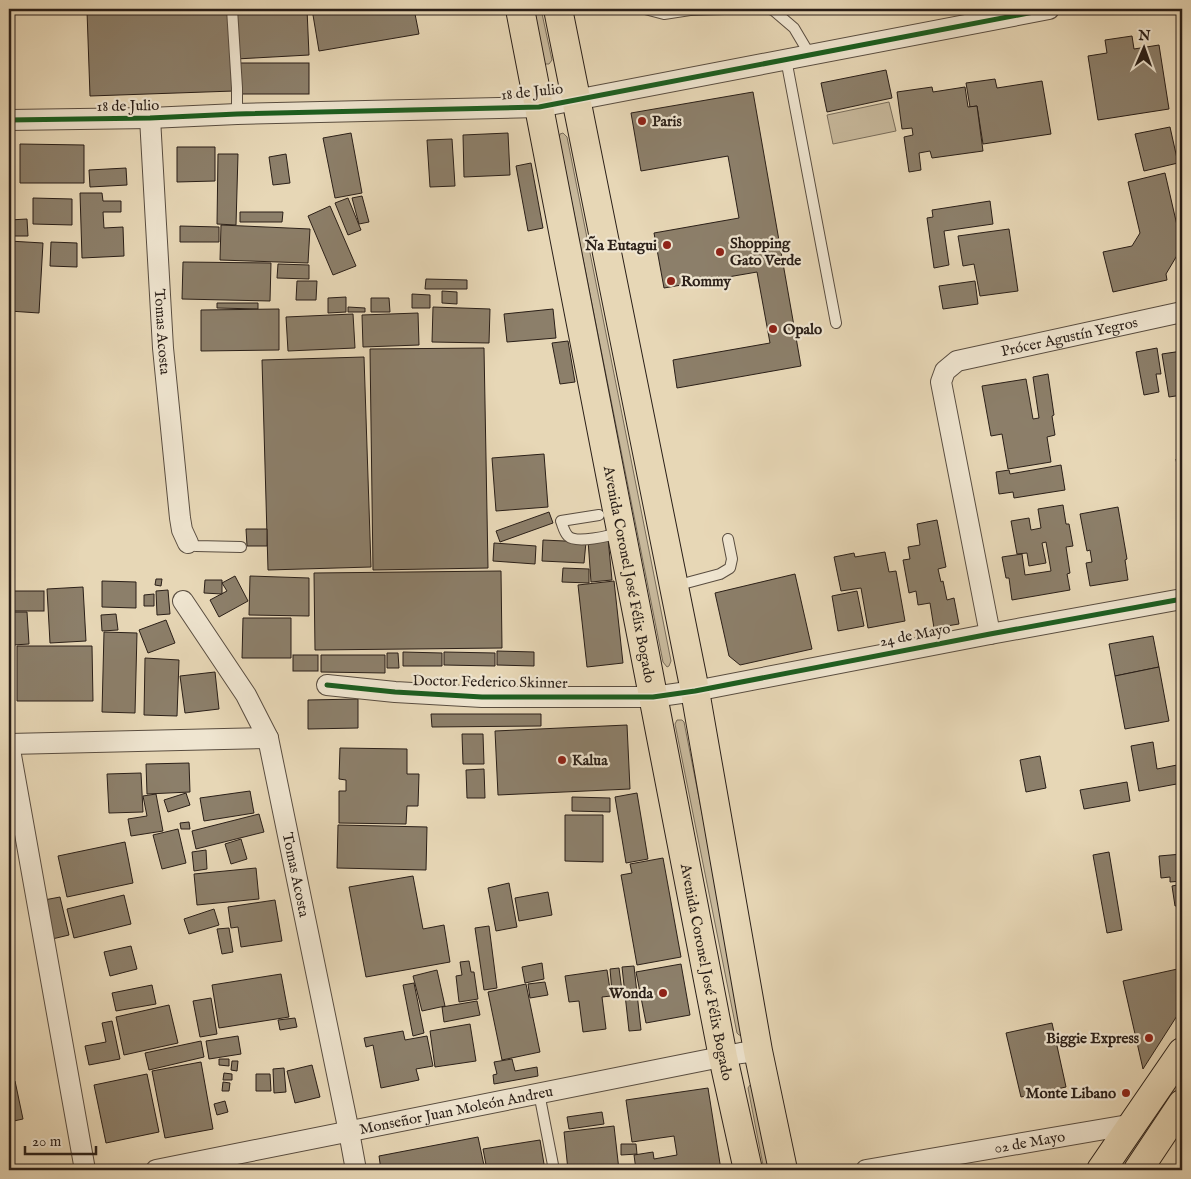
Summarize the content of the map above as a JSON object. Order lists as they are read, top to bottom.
{
  "streets": {
    "main road": ["Avenida Coronel José Félix Bogado"],
    "street": [
      "18 de Julio",
      "Tomas Acosta",
      "Prócer Agustín Yegros",
      "24 de Mayo",
      "Doctor Federico Skinner",
      "Monseñor Juan Moleón Andreu",
      "02 de Mayo"
    ]
  },
  "crossings": [
    ["18 de Julio", "Tomas Acosta"],
    ["18 de Julio", "Avenida Coronel José Félix Bogado"],
    ["Tomas Acosta", "Monseñor Juan Moleón Andreu"],
    ["Prócer Agustín Yegros", "24 de Mayo"],
    ["Avenida Coronel José Félix Bogado", "24 de Mayo"],
    ["Avenida Coronel José Félix Bogado", "Doctor Federico Skinner"],
    ["Avenida Coronel José Félix Bogado", "Monseñor Juan Moleón Andreu"],
    ["24 de Mayo", "Doctor Federico Skinner"]
  ],
  "places": [
    "Paris",
    "Ña Eutagui",
    "Shopping Gato Verde",
    "Rommy",
    "Opalo",
    "Kalua",
    "Wonda",
    "Biggie Express",
    "Monte Libano"
  ],
  "scale_bar": "20 m",
  "north": "top"
}
